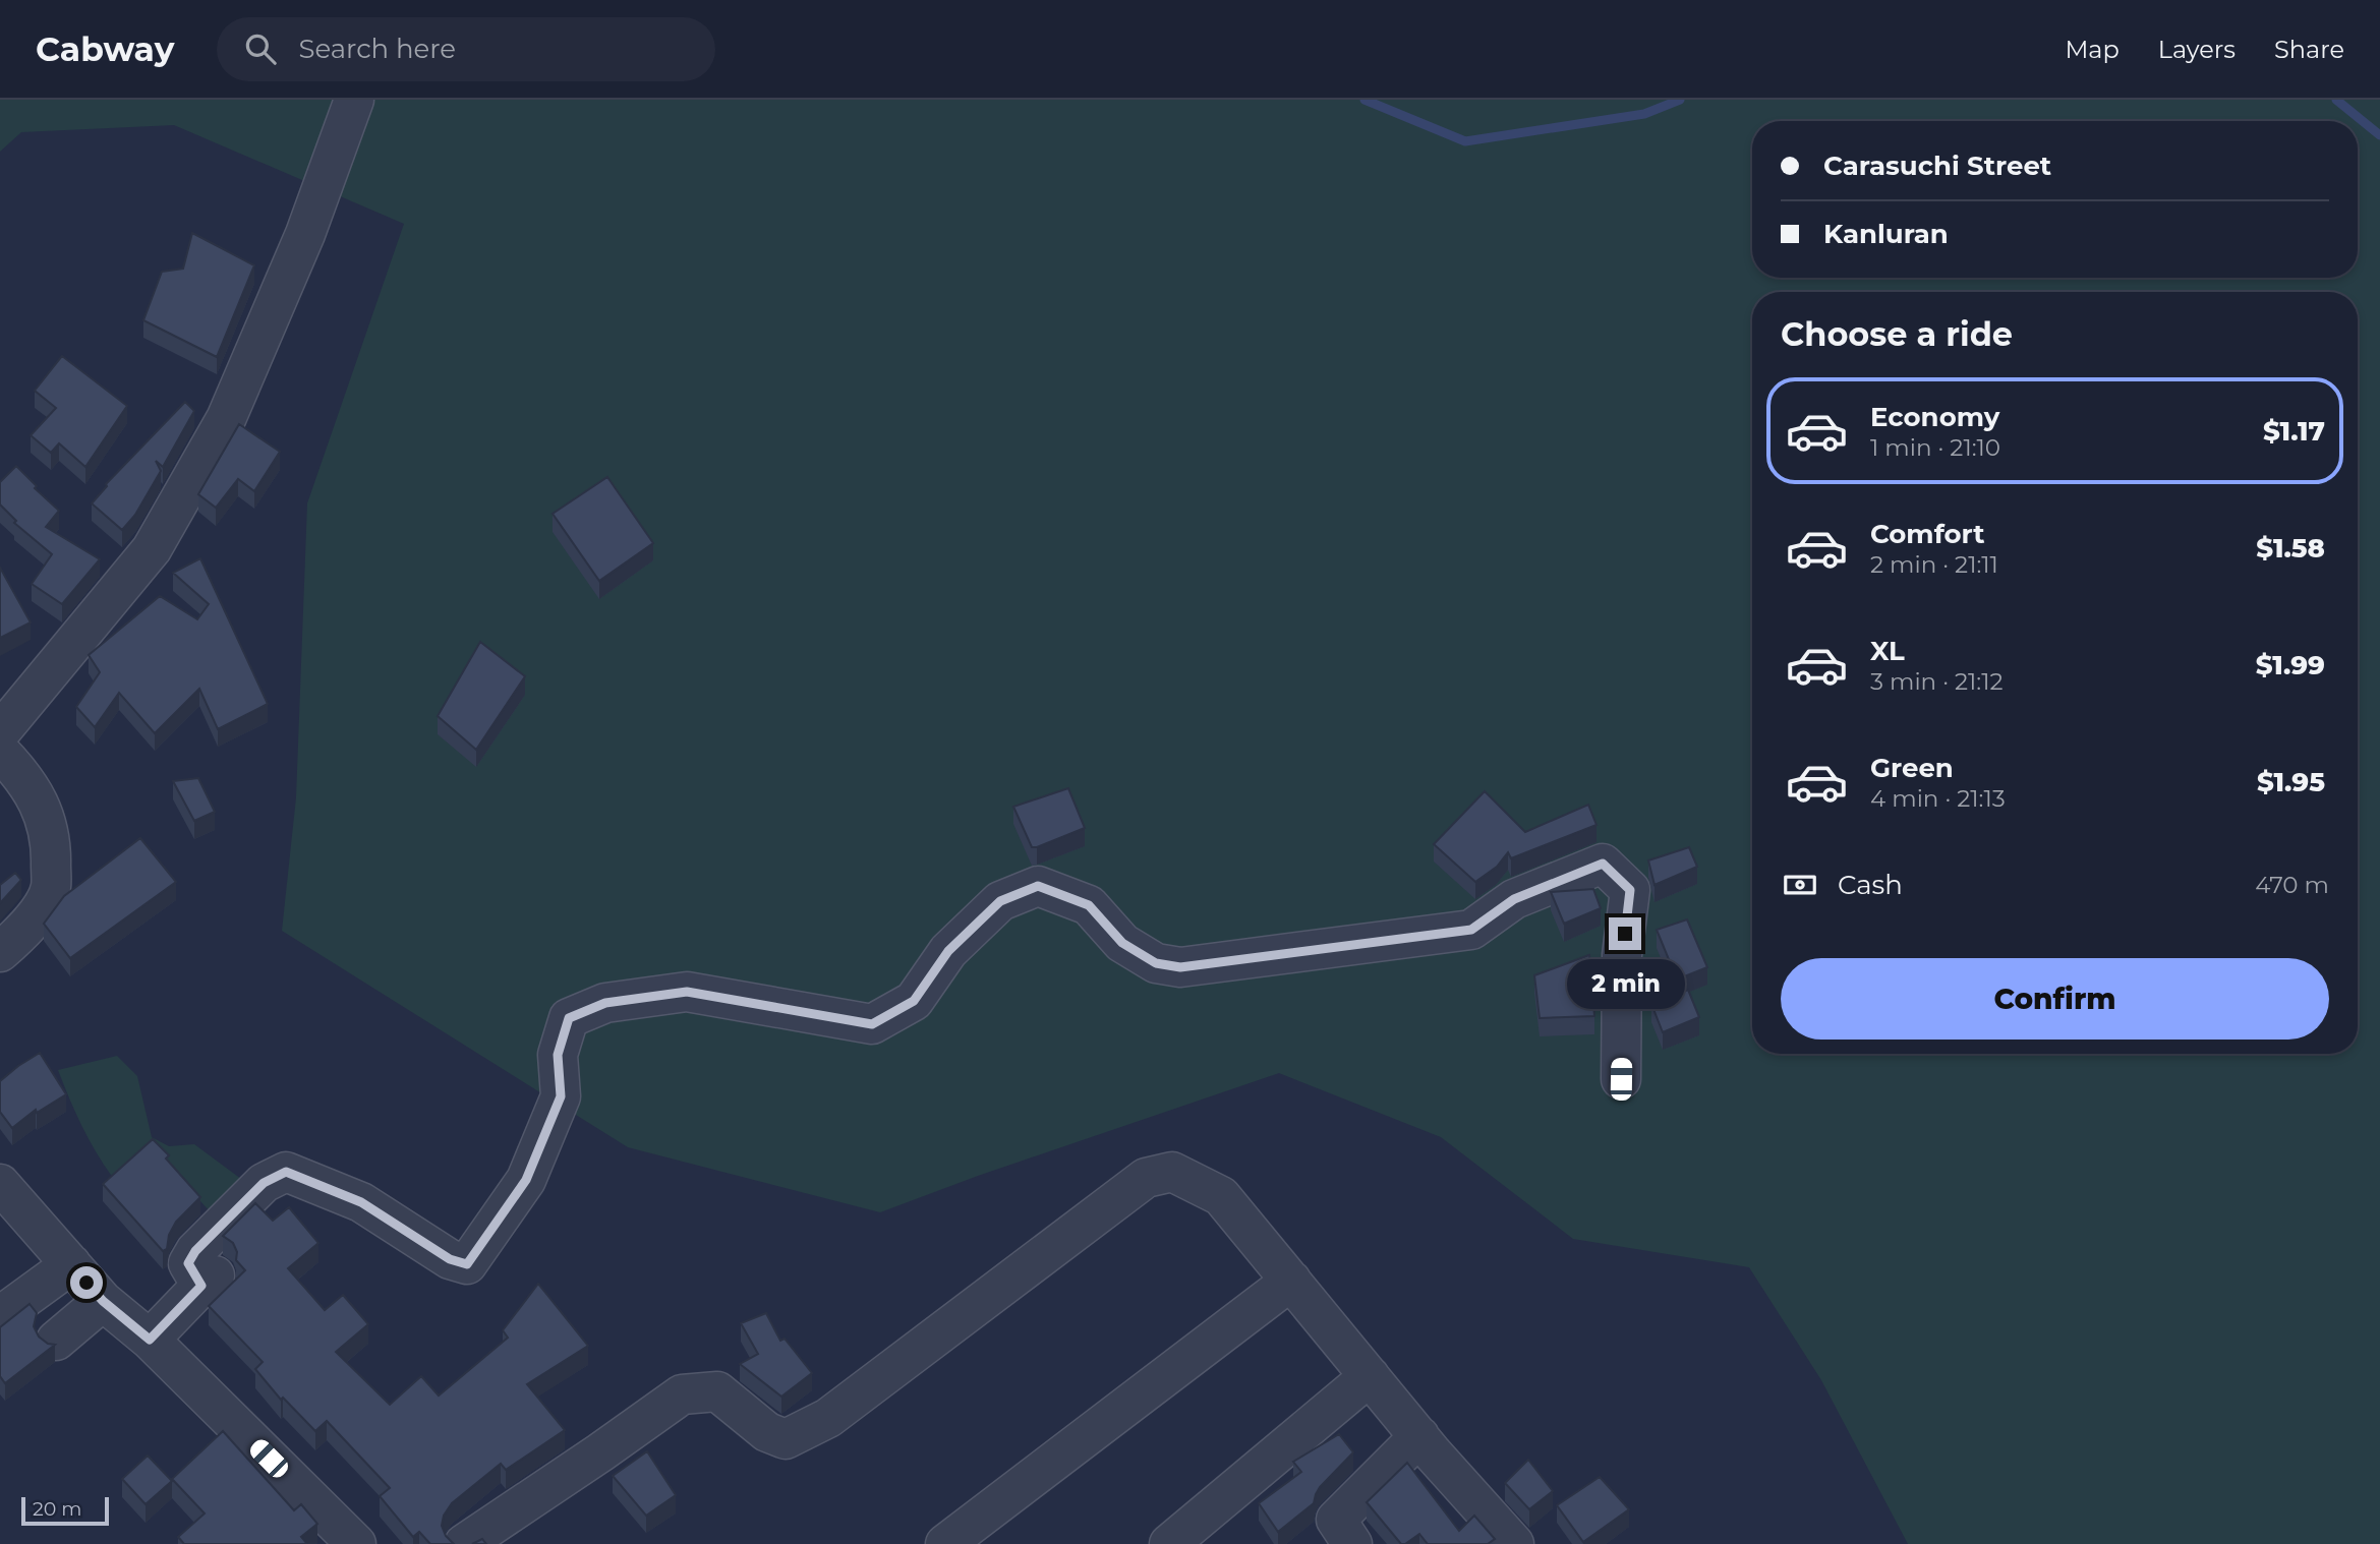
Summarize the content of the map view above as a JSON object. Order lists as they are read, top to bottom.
{
  "scale_bar": "20 m",
  "page": {
    "header": "Cabway",
    "search": "Search here",
    "nav": ["Map", "Layers", "Share"],
    "banner": ["Carasuchi Street", "Kanluran"],
    "heading": "Choose a ride",
    "list": [
      {
        "name": "Economy",
        "note": "1 min · 21:10",
        "value": "$1.17"
      },
      {
        "name": "Comfort",
        "note": "2 min · 21:11",
        "value": "$1.58"
      },
      {
        "name": "XL",
        "note": "3 min · 21:12",
        "value": "$1.99"
      },
      {
        "name": "Green",
        "note": "4 min · 21:13",
        "value": "$1.95"
      }
    ],
    "pay": ["Cash", "470 m"],
    "buttons": "Confirm",
    "bubble": "2 min",
    "scale": "20 m"
  }
}
